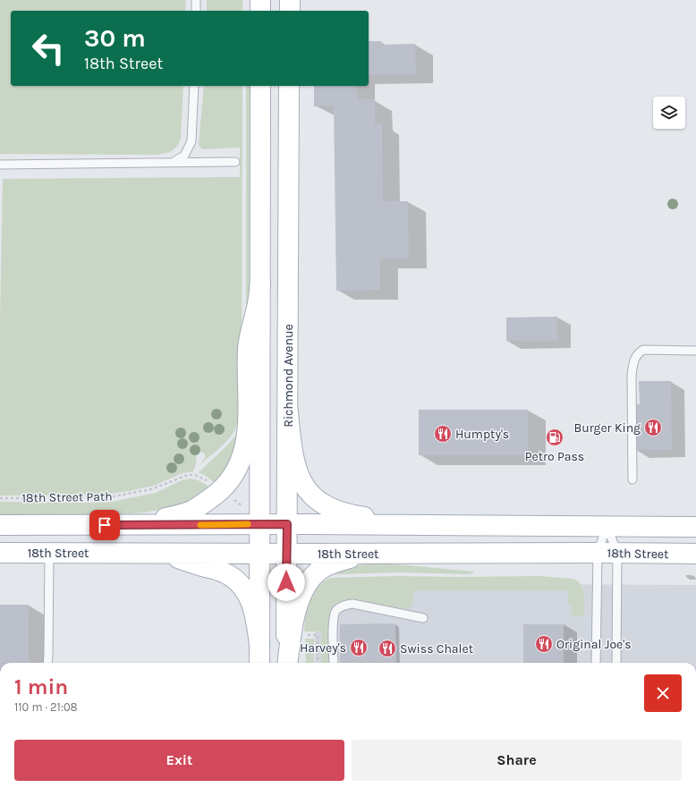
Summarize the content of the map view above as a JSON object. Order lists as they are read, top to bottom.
{
  "streets": {
    "main road": ["Richmond Avenue", "18th Street"],
    "path": ["18th Street Path"]
  },
  "crossings": [
    ["Richmond Avenue", "18th Street"]
  ],
  "places": {
    "restaurant": [
      "Burger King",
      "Humpty's",
      "Original Joe's",
      "Harvey's",
      "Swiss Chalet"
    ],
    "fuel station": ["Petro Pass"]
  },
  "page": {
    "turn": ["30 m", "18th Street"],
    "heading": ["1 min", "110 m · 21:08"],
    "buttons": ["Exit", "Share"]
  }
}
